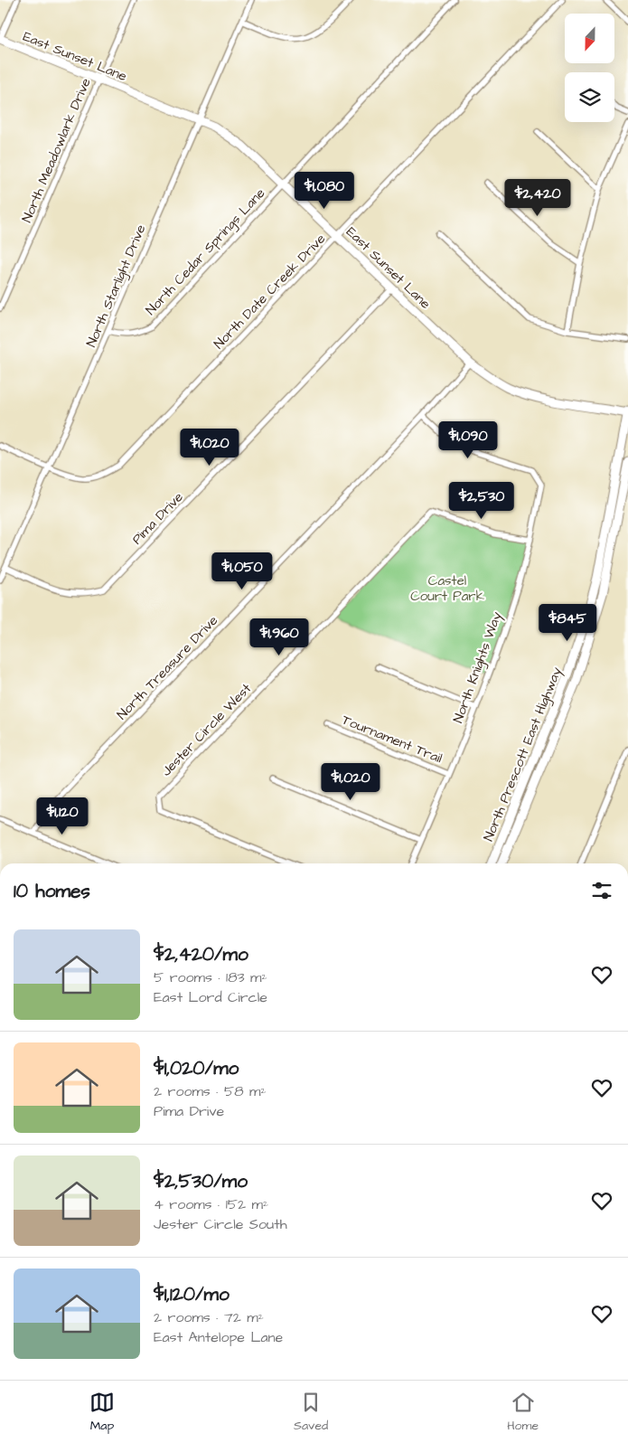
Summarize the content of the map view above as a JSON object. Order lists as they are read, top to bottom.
{
  "streets": {
    "street": [
      "East Sunset Lane",
      "North Meadowlark Drive",
      "North Cedar Springs Lane",
      "North Starlight Drive",
      "North Date Creek Drive",
      "Pima Drive",
      "North Treasure Drive",
      "North Knights Way",
      "Jester Circle West",
      "Tournament Trail",
      "North Prescott East Highway"
    ]
  },
  "crossings": [
    ["East Sunset Lane", "North Meadowlark Drive"],
    ["East Sunset Lane", "North Cedar Springs Lane"],
    ["East Sunset Lane", "North Starlight Drive"],
    ["East Sunset Lane", "North Date Creek Drive"],
    ["East Sunset Lane", "Pima Drive"],
    ["East Sunset Lane", "North Treasure Drive"],
    ["East Sunset Lane", "North Prescott East Highway"],
    ["North Cedar Springs Lane", "North Starlight Drive"],
    ["North Starlight Drive", "North Date Creek Drive"],
    ["North Starlight Drive", "Pima Drive"],
    ["North Treasure Drive", "North Knights Way"],
    ["North Knights Way", "Jester Circle West"],
    ["North Knights Way", "Tournament Trail"]
  ],
  "parks": ["Castel Court Park"],
  "north": "bottom",
  "page": {
    "price": [
      "$1,080",
      "$2,420",
      "$1,090",
      "$1,020",
      "$2,530",
      "$1,050",
      "$845",
      "$1,960",
      "$1,020",
      "$1,120"
    ],
    "heading": "10 homes",
    "list": [
      {
        "name": "$2,420/mo",
        "note": "5 rooms · 183 m² · East Lord Circle"
      },
      {
        "name": "$1,020/mo",
        "note": "2 rooms · 58 m² · Pima Drive"
      },
      {
        "name": "$2,530/mo",
        "note": "4 rooms · 152 m² · Jester Circle South"
      },
      {
        "name": "$1,120/mo",
        "note": "2 rooms · 72 m² · East Antelope Lane"
      }
    ],
    "tabs": ["Map", "Saved", "Home"]
  }
}
